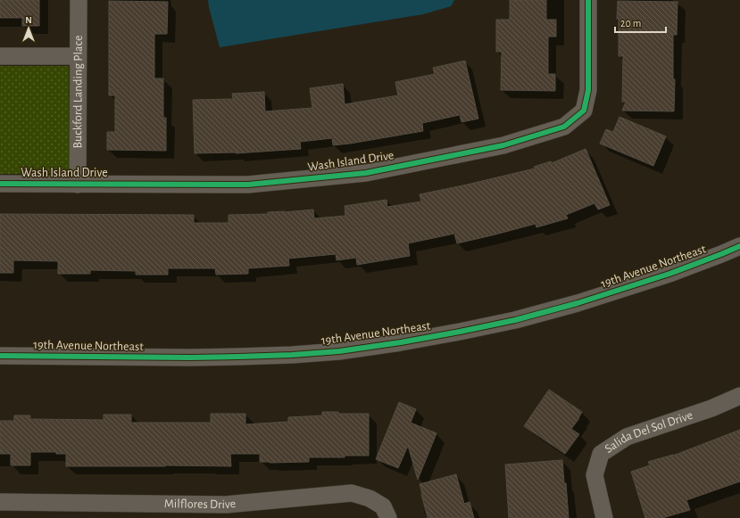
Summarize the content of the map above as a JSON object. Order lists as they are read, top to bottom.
{
  "streets": {
    "street": [
      "Buckford Landing Place",
      "Wash Island Drive",
      "19th Avenue Northeast",
      "Salida Del Sol Drive",
      "Milflores Drive"
    ]
  },
  "crossings": [
    ["Buckford Landing Place", "Wash Island Drive"]
  ],
  "scale_bar": "20 m",
  "north": "top"
}
